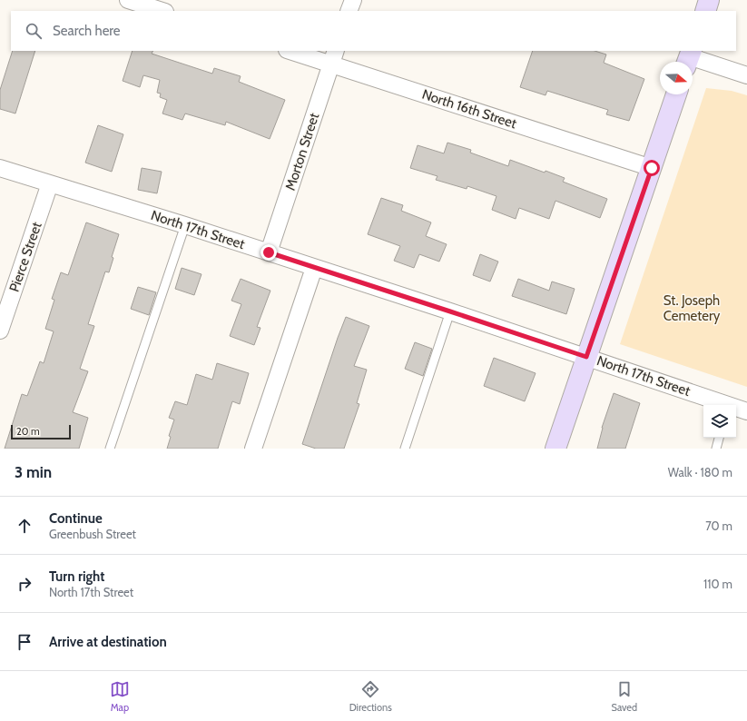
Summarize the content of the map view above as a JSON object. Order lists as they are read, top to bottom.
{
  "streets": {
    "street": [
      "North 16th Street",
      "Morton Street",
      "North 17th Street",
      "Pierce Street"
    ]
  },
  "crossings": [
    ["North 16th Street", "Morton Street"],
    ["Morton Street", "North 17th Street"],
    ["North 17th Street", "Pierce Street"]
  ],
  "parks": ["St. Joseph Cemetery"],
  "scale_bar": "20 m",
  "north": "right",
  "page": {
    "search": "Search here",
    "scale": "20 m",
    "heading": ["3 min", "Walk · 180 m"],
    "list": [
      ["Continue", "Greenbush Street", "70 m"],
      ["Turn right", "North 17th Street", "110 m"],
      "Arrive at destination"
    ],
    "nav": ["Map", "Directions", "Saved"]
  }
}
